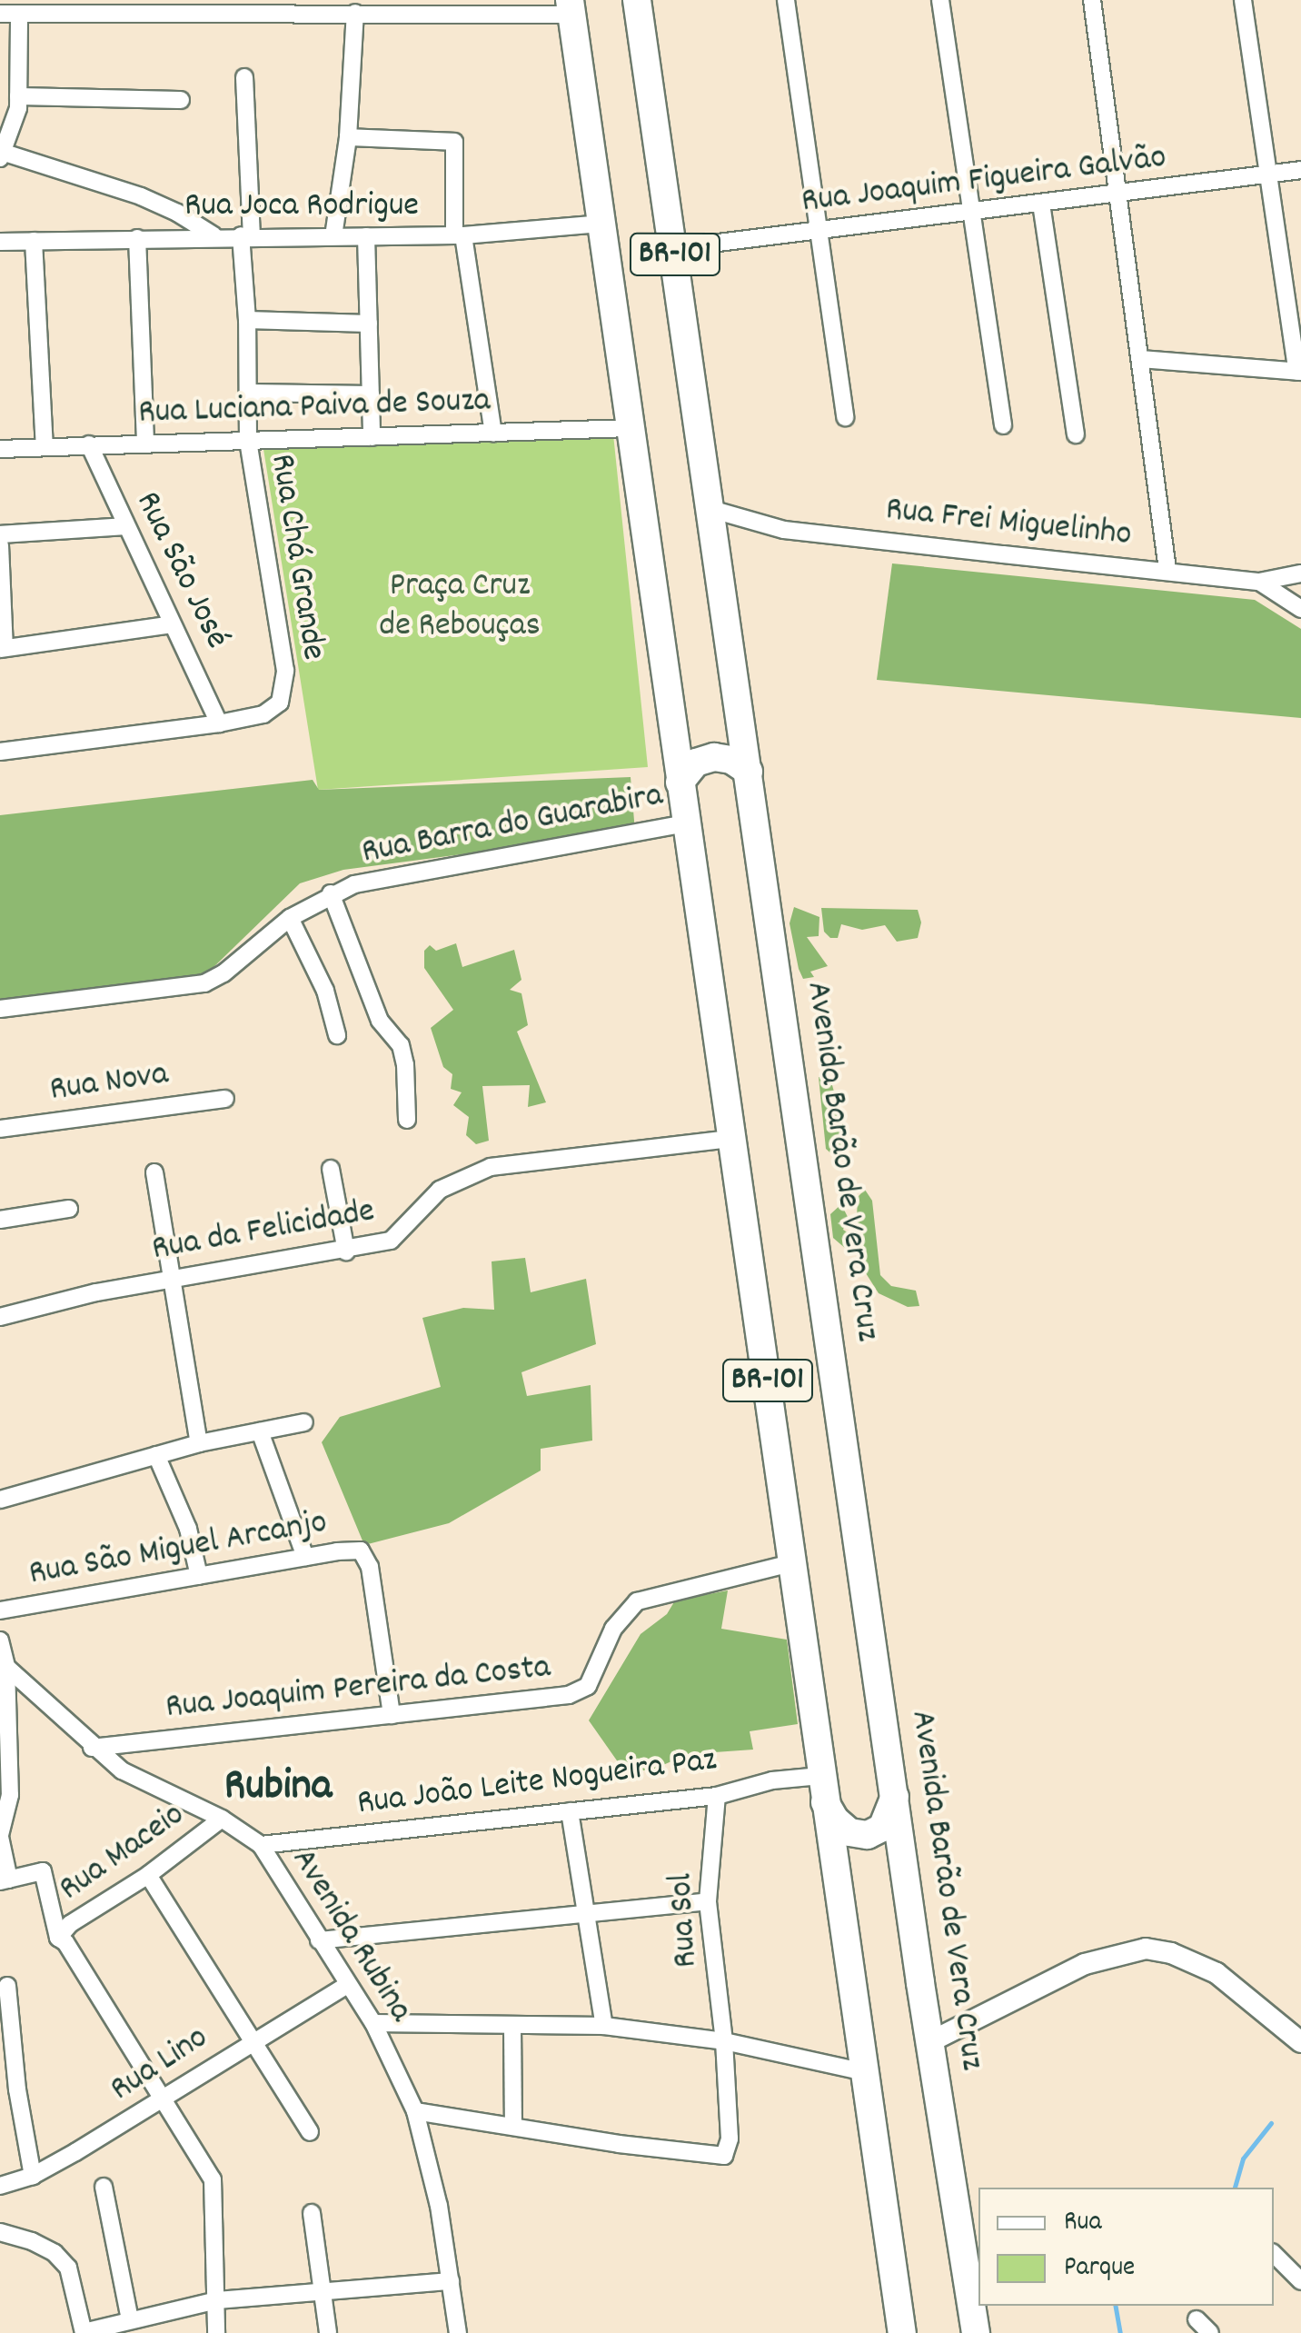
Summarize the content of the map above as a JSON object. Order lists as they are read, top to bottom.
{
  "streets": {
    "highway": ["BR-101", "Avenida Barão de Vera Cruz"],
    "street": [
      "Rua Joaquim Figueira Galvão",
      "Rua Joca Rodrigue",
      "Rua Luciana Paiva de Souza",
      "Rua Frei Miguelinho",
      "Rua Chá Grande",
      "Rua São José",
      "Rua Barra do Guarabira",
      "Rua Nova",
      "Rua da Felicidade",
      "Rua São Miguel Arcanjo",
      "Rua Joaquim Pereira da Costa",
      "Rua João Leite Nogueira Paz",
      "Rua Maceio",
      "Rua Sol",
      "Avenida Rubina",
      "Rua Lino"
    ]
  },
  "crossings": [
    ["Rua Joaquim Figueira Galvão", "Avenida Barão de Vera Cruz"],
    ["Rua Joca Rodrigue", "BR-101"],
    ["Rua Joca Rodrigue", "Rua Chá Grande"],
    ["BR-101", "Rua Luciana Paiva de Souza"],
    ["BR-101", "Rua Barra do Guarabira"],
    ["BR-101", "Rua da Felicidade"],
    ["BR-101", "Rua Joaquim Pereira da Costa"],
    ["BR-101", "Rua João Leite Nogueira Paz"],
    ["Rua Luciana Paiva de Souza", "Rua Chá Grande"],
    ["Rua Luciana Paiva de Souza", "Rua São José"],
    ["Rua Frei Miguelinho", "Avenida Barão de Vera Cruz"],
    ["Rua Chá Grande", "Rua São José"],
    ["Rua São Miguel Arcanjo", "Rua Joaquim Pereira da Costa"],
    ["Rua Joaquim Pereira da Costa", "Avenida Rubina"],
    ["Rua João Leite Nogueira Paz", "Rua Sol"],
    ["Rua João Leite Nogueira Paz", "Avenida Rubina"],
    ["Rua Maceio", "Avenida Rubina"],
    ["Avenida Rubina", "Rua Lino"]
  ],
  "districts": ["Rubina"],
  "parks": ["Praça Cruz de Rebouças"],
  "legend": ["Rua", "Parque"]
}
